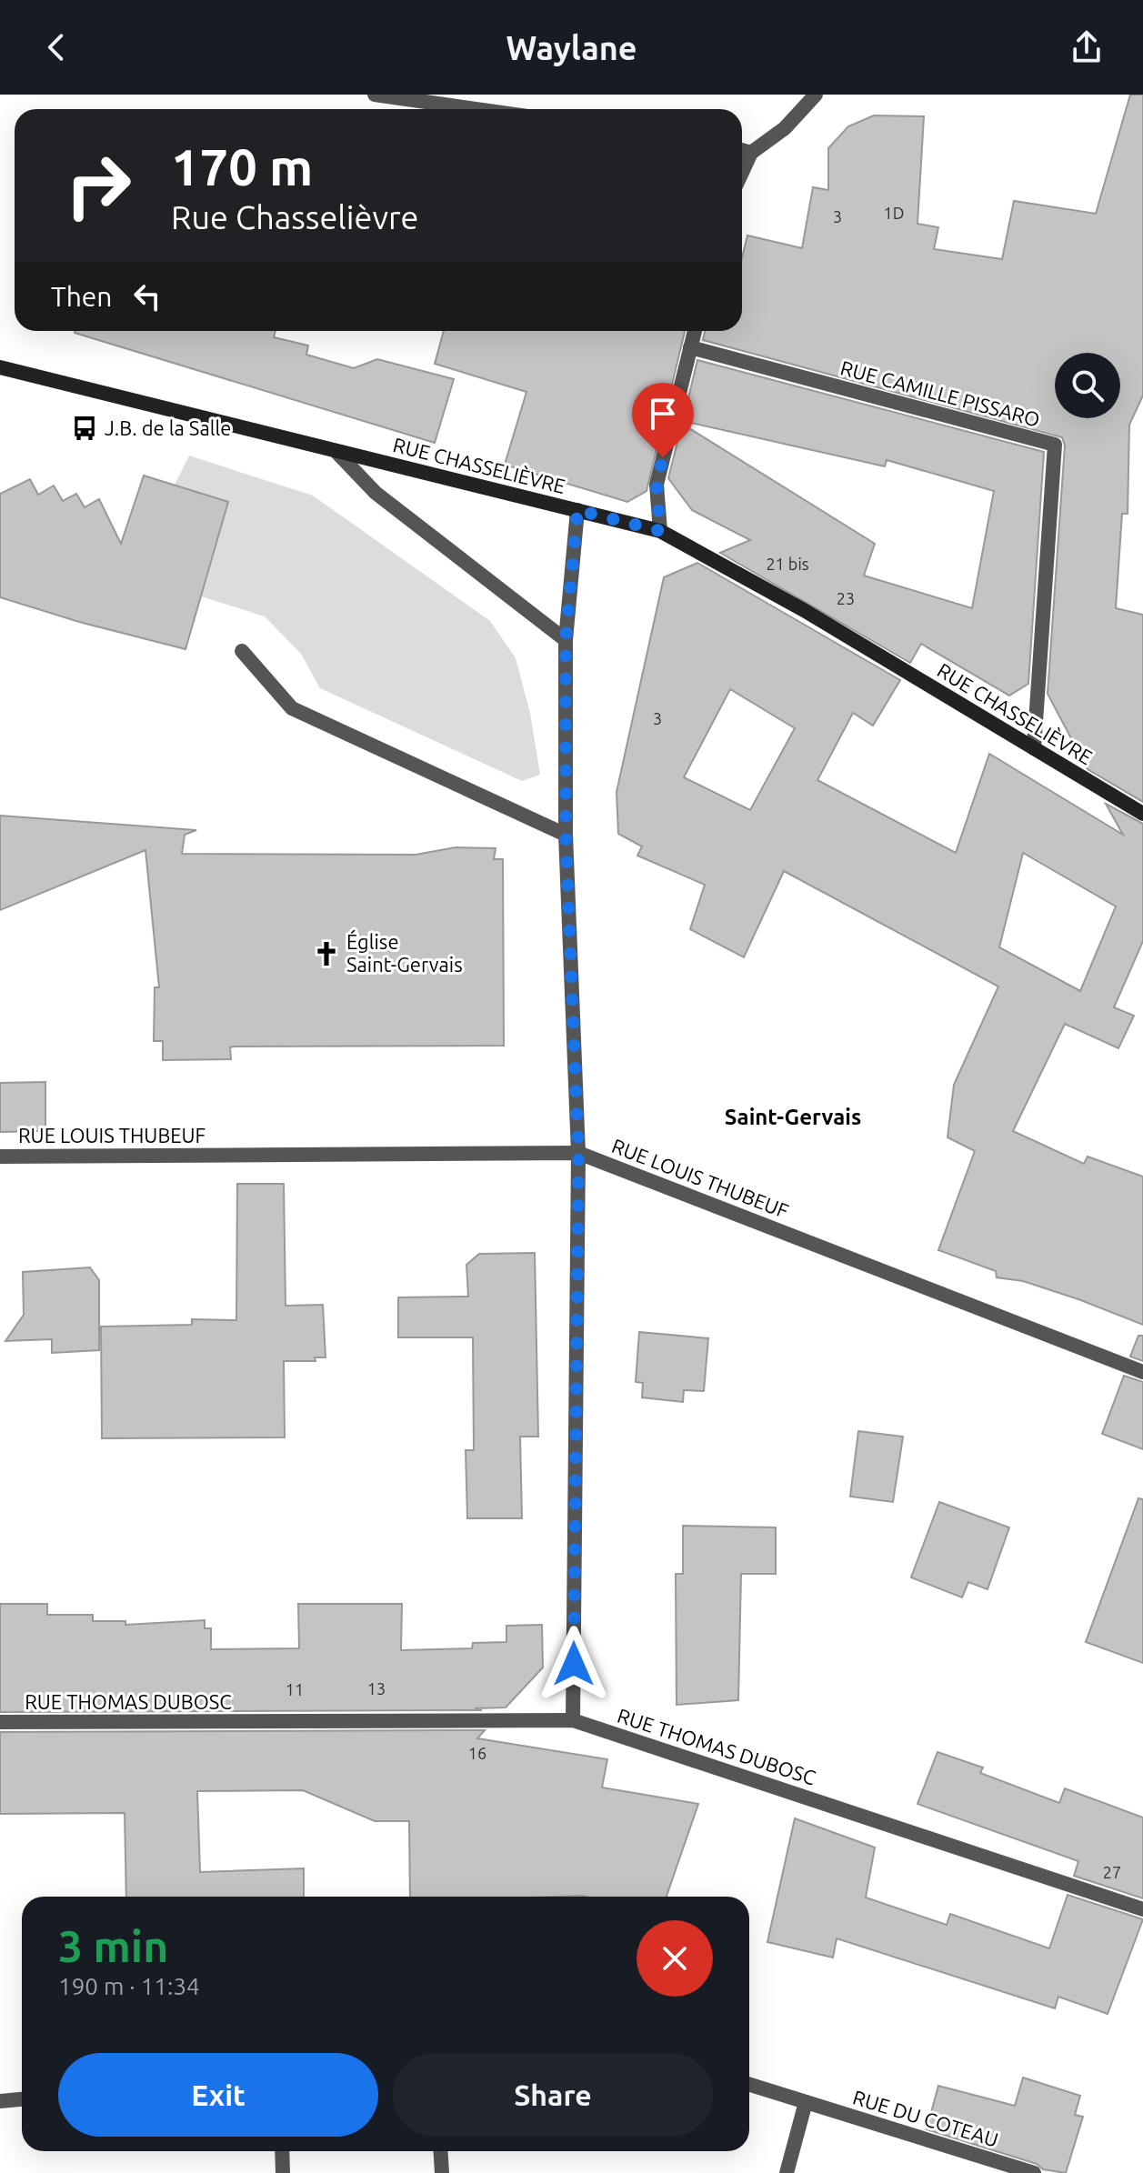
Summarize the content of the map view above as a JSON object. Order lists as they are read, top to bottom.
{
  "streets": {
    "street": [
      "RUE CAMILLE PISSARO",
      "RUE CHASSELIÈVRE",
      "RUE LOUIS THUBEUF",
      "RUE THOMAS DUBOSC",
      "RUE DU COTEAU"
    ]
  },
  "crossings": [
    ["RUE CAMILLE PISSARO", "RUE CHASSELIÈVRE"]
  ],
  "districts": ["Saint-Gervais"],
  "places": {
    "bus stop": ["J.B. de la Salle"],
    "church": ["Église Saint-Gervais"]
  },
  "house_numbers": [
    "1D",
    "3",
    "21 bis",
    "23",
    "3",
    "13",
    "11",
    "16",
    "27"
  ],
  "page": {
    "header": "Waylane",
    "turn": ["170 m", "Rue Chasselièvre"],
    "then": "Then",
    "heading": ["3 min", "190 m · 11:34"],
    "buttons": ["Exit", "Share"]
  }
}
